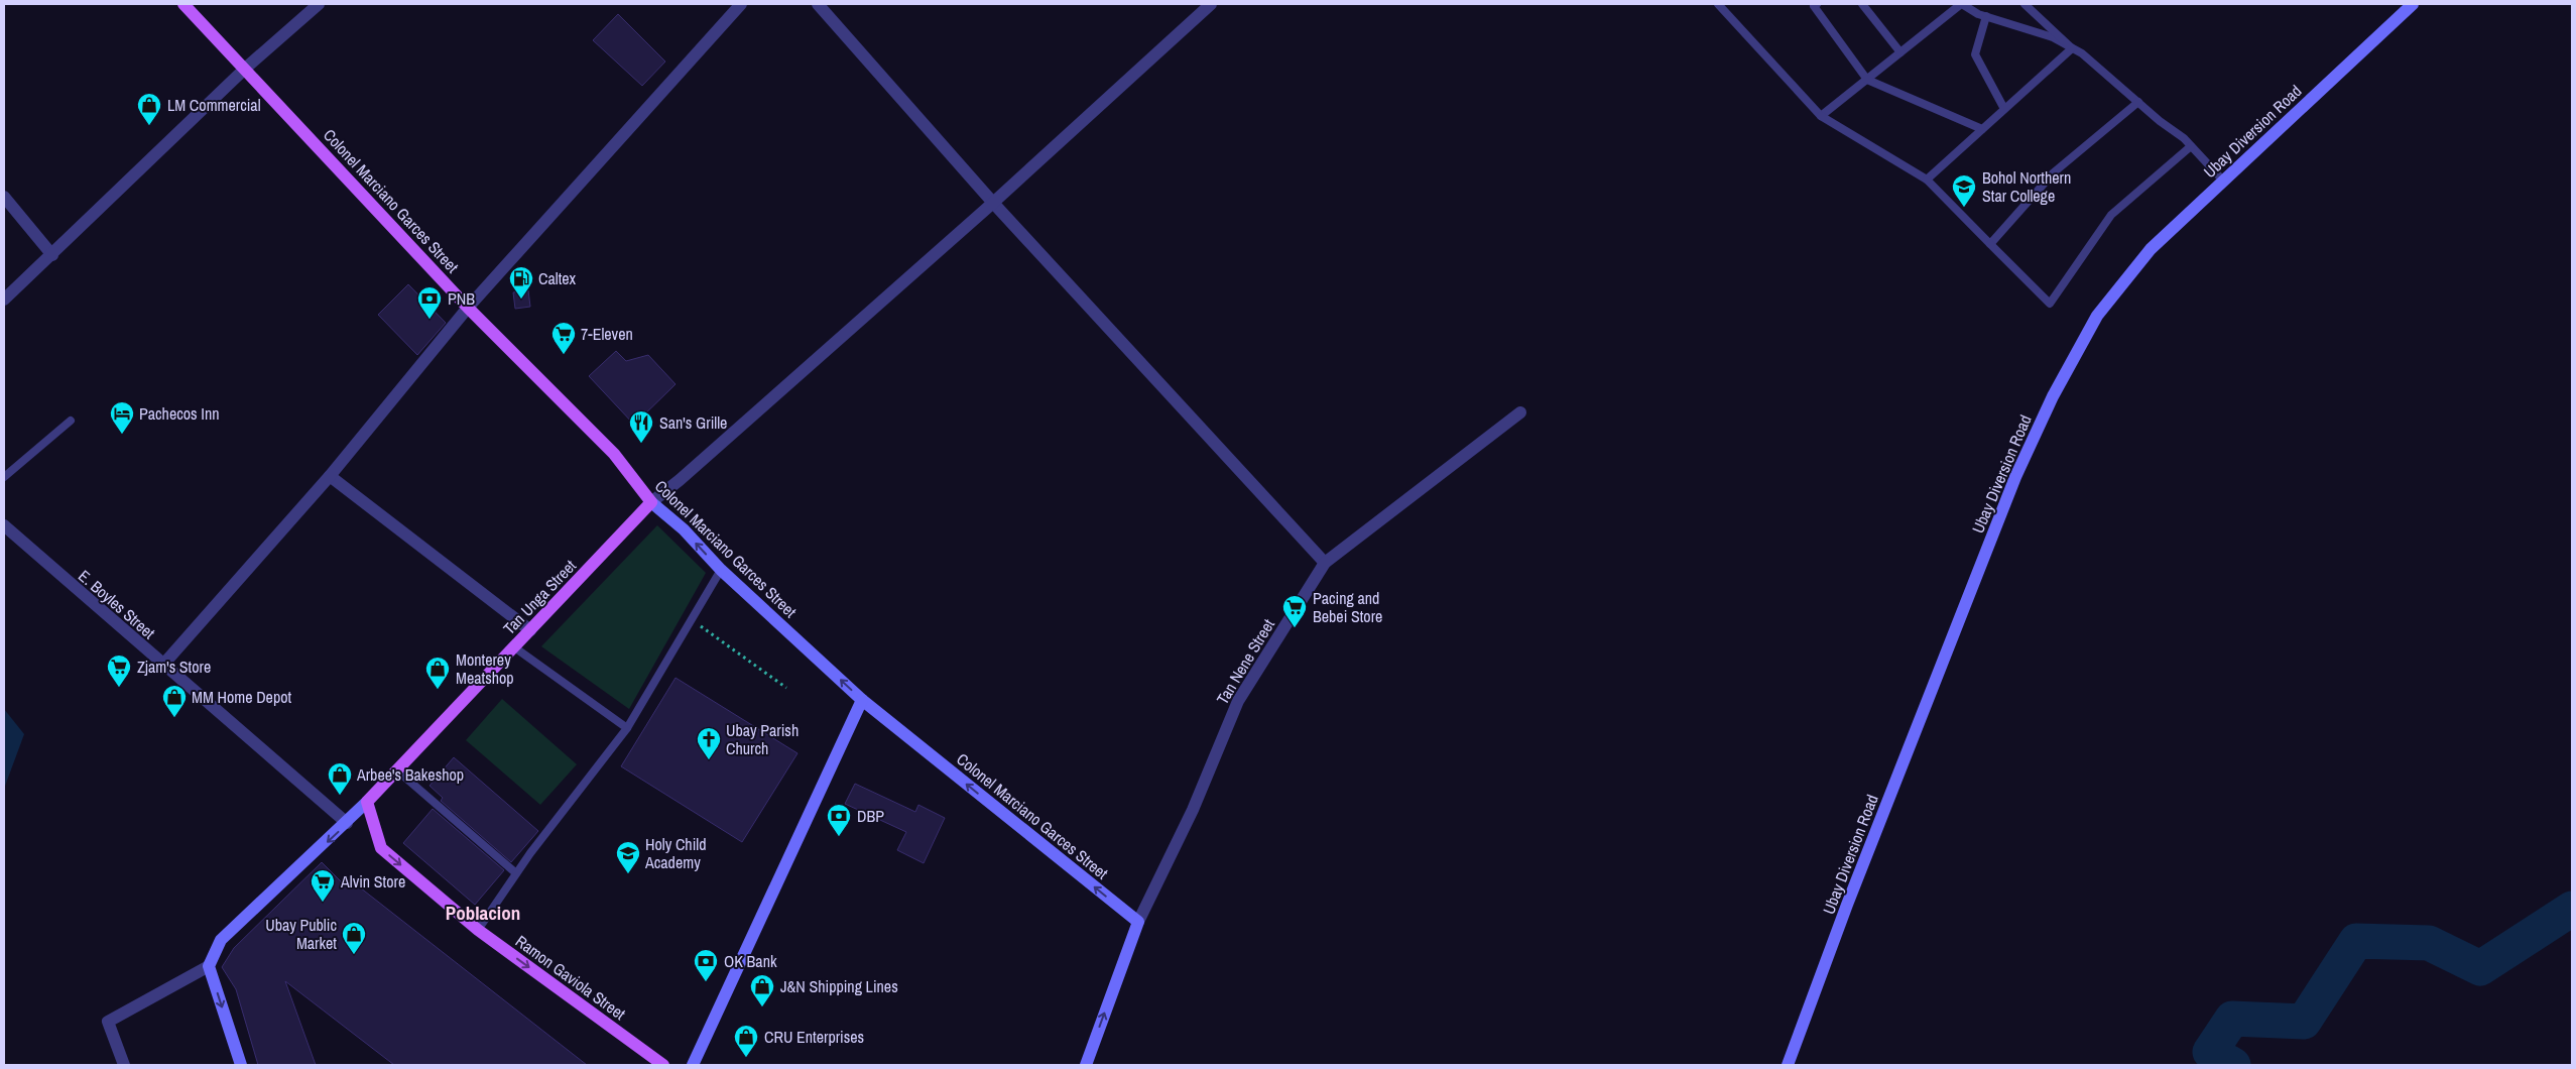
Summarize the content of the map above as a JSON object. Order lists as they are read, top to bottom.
{
  "streets": {
    "main road": ["Colonel Marciano Garces Street", "Tan Unga Street", "Ramon Gaviola Street"],
    "street": ["Ubay Diversion Road", "E. Boyles Street", "Tan Nene Street"]
  },
  "crossings": [
    ["Colonel Marciano Garces Street", "Tan Unga Street"],
    ["Colonel Marciano Garces Street", "Tan Nene Street"],
    ["Tan Unga Street", "Ramon Gaviola Street"]
  ],
  "one_way": ["Colonel Marciano Garces Street", "Ramon Gaviola Street"],
  "districts": ["Poblacion"],
  "places": {
    "shop": [
      "LM Commercial",
      "Monterey Meatshop",
      "MM Home Depot",
      "Arbee's Bakeshop",
      "Ubay Public Market",
      "J&N Shipping Lines",
      "CRU Enterprises"
    ],
    "school or university": ["Bohol Northern Star College", "Holy Child Academy"],
    "fuel station": ["Caltex"],
    "bank": ["PNB", "DBP", "OK Bank"],
    "supermarket": [
      "7-Eleven",
      "Pacing and Bebei Store",
      "Zjam's Store",
      "Alvin Store"
    ],
    "hotel": ["Pachecos Inn"],
    "restaurant": ["San's Grille"],
    "church": ["Ubay Parish Church"]
  }
}
